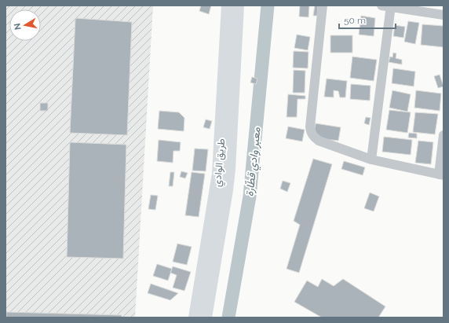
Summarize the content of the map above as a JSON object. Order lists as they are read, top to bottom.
{
  "streets": {
    "main road": ["طريق الوادي"]
  },
  "water": ["معبر وادي قطّارة"],
  "scale_bar": "50 m",
  "north": "left"
}
